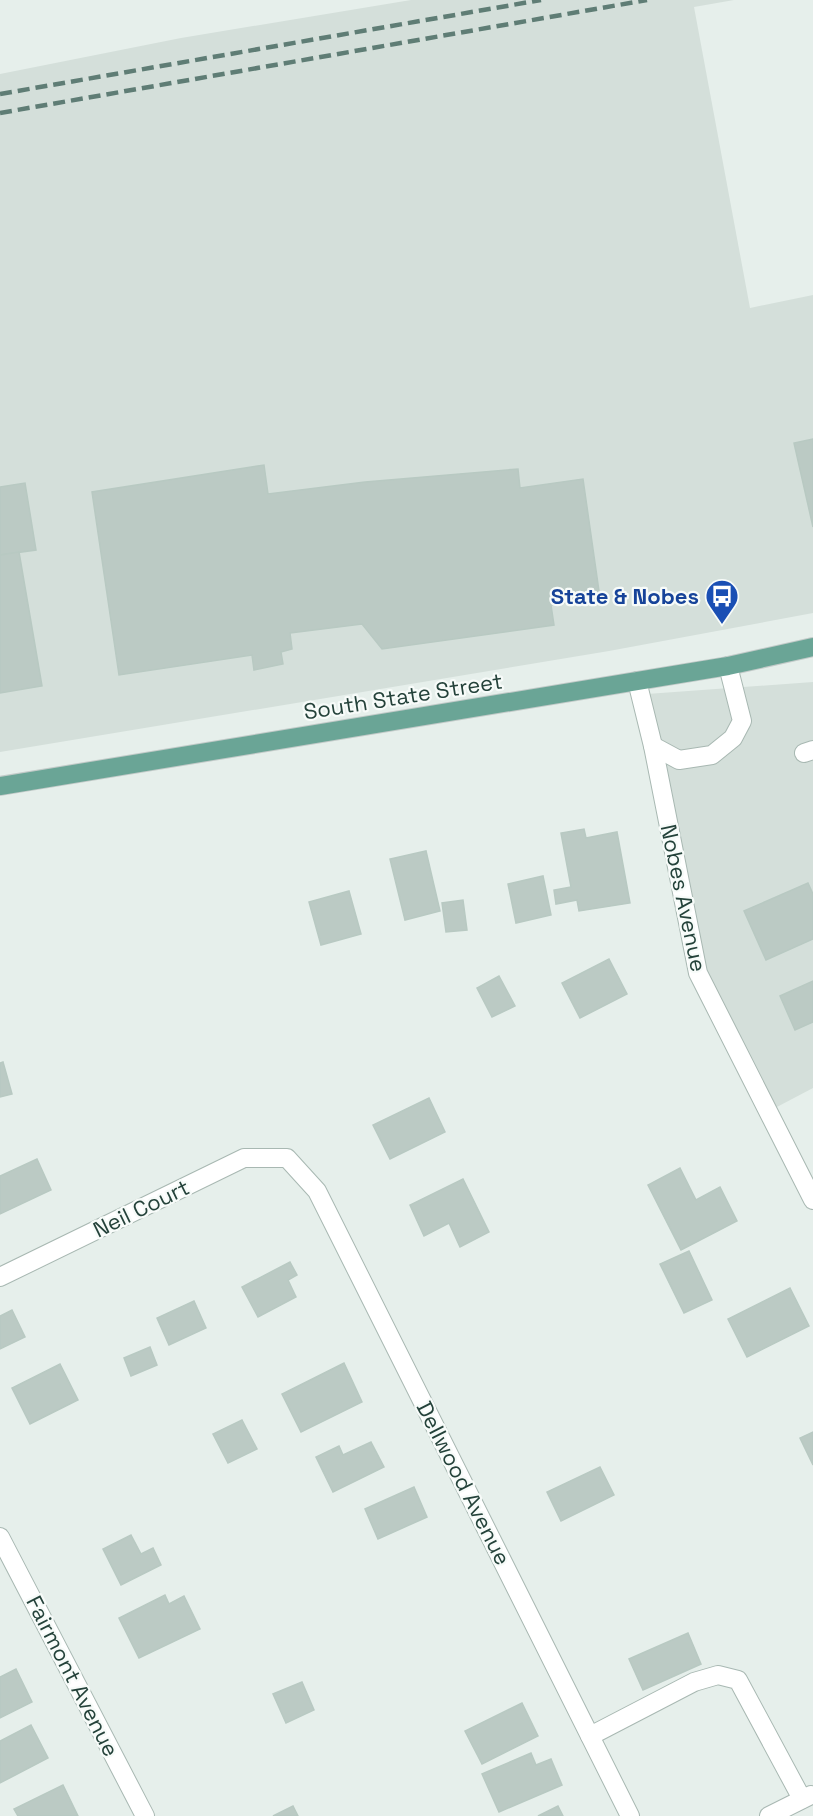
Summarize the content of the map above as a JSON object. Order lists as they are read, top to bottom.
{
  "streets": {
    "main road": ["South State Street"],
    "street": [
      "Nobes Avenue",
      "Neil Court",
      "Dellwood Avenue",
      "Fairmont Avenue"
    ]
  },
  "crossings": [
    ["South State Street", "Nobes Avenue"],
    ["Neil Court", "Dellwood Avenue"]
  ],
  "places": {
    "bus stop": ["State & Nobes"]
  }
}
